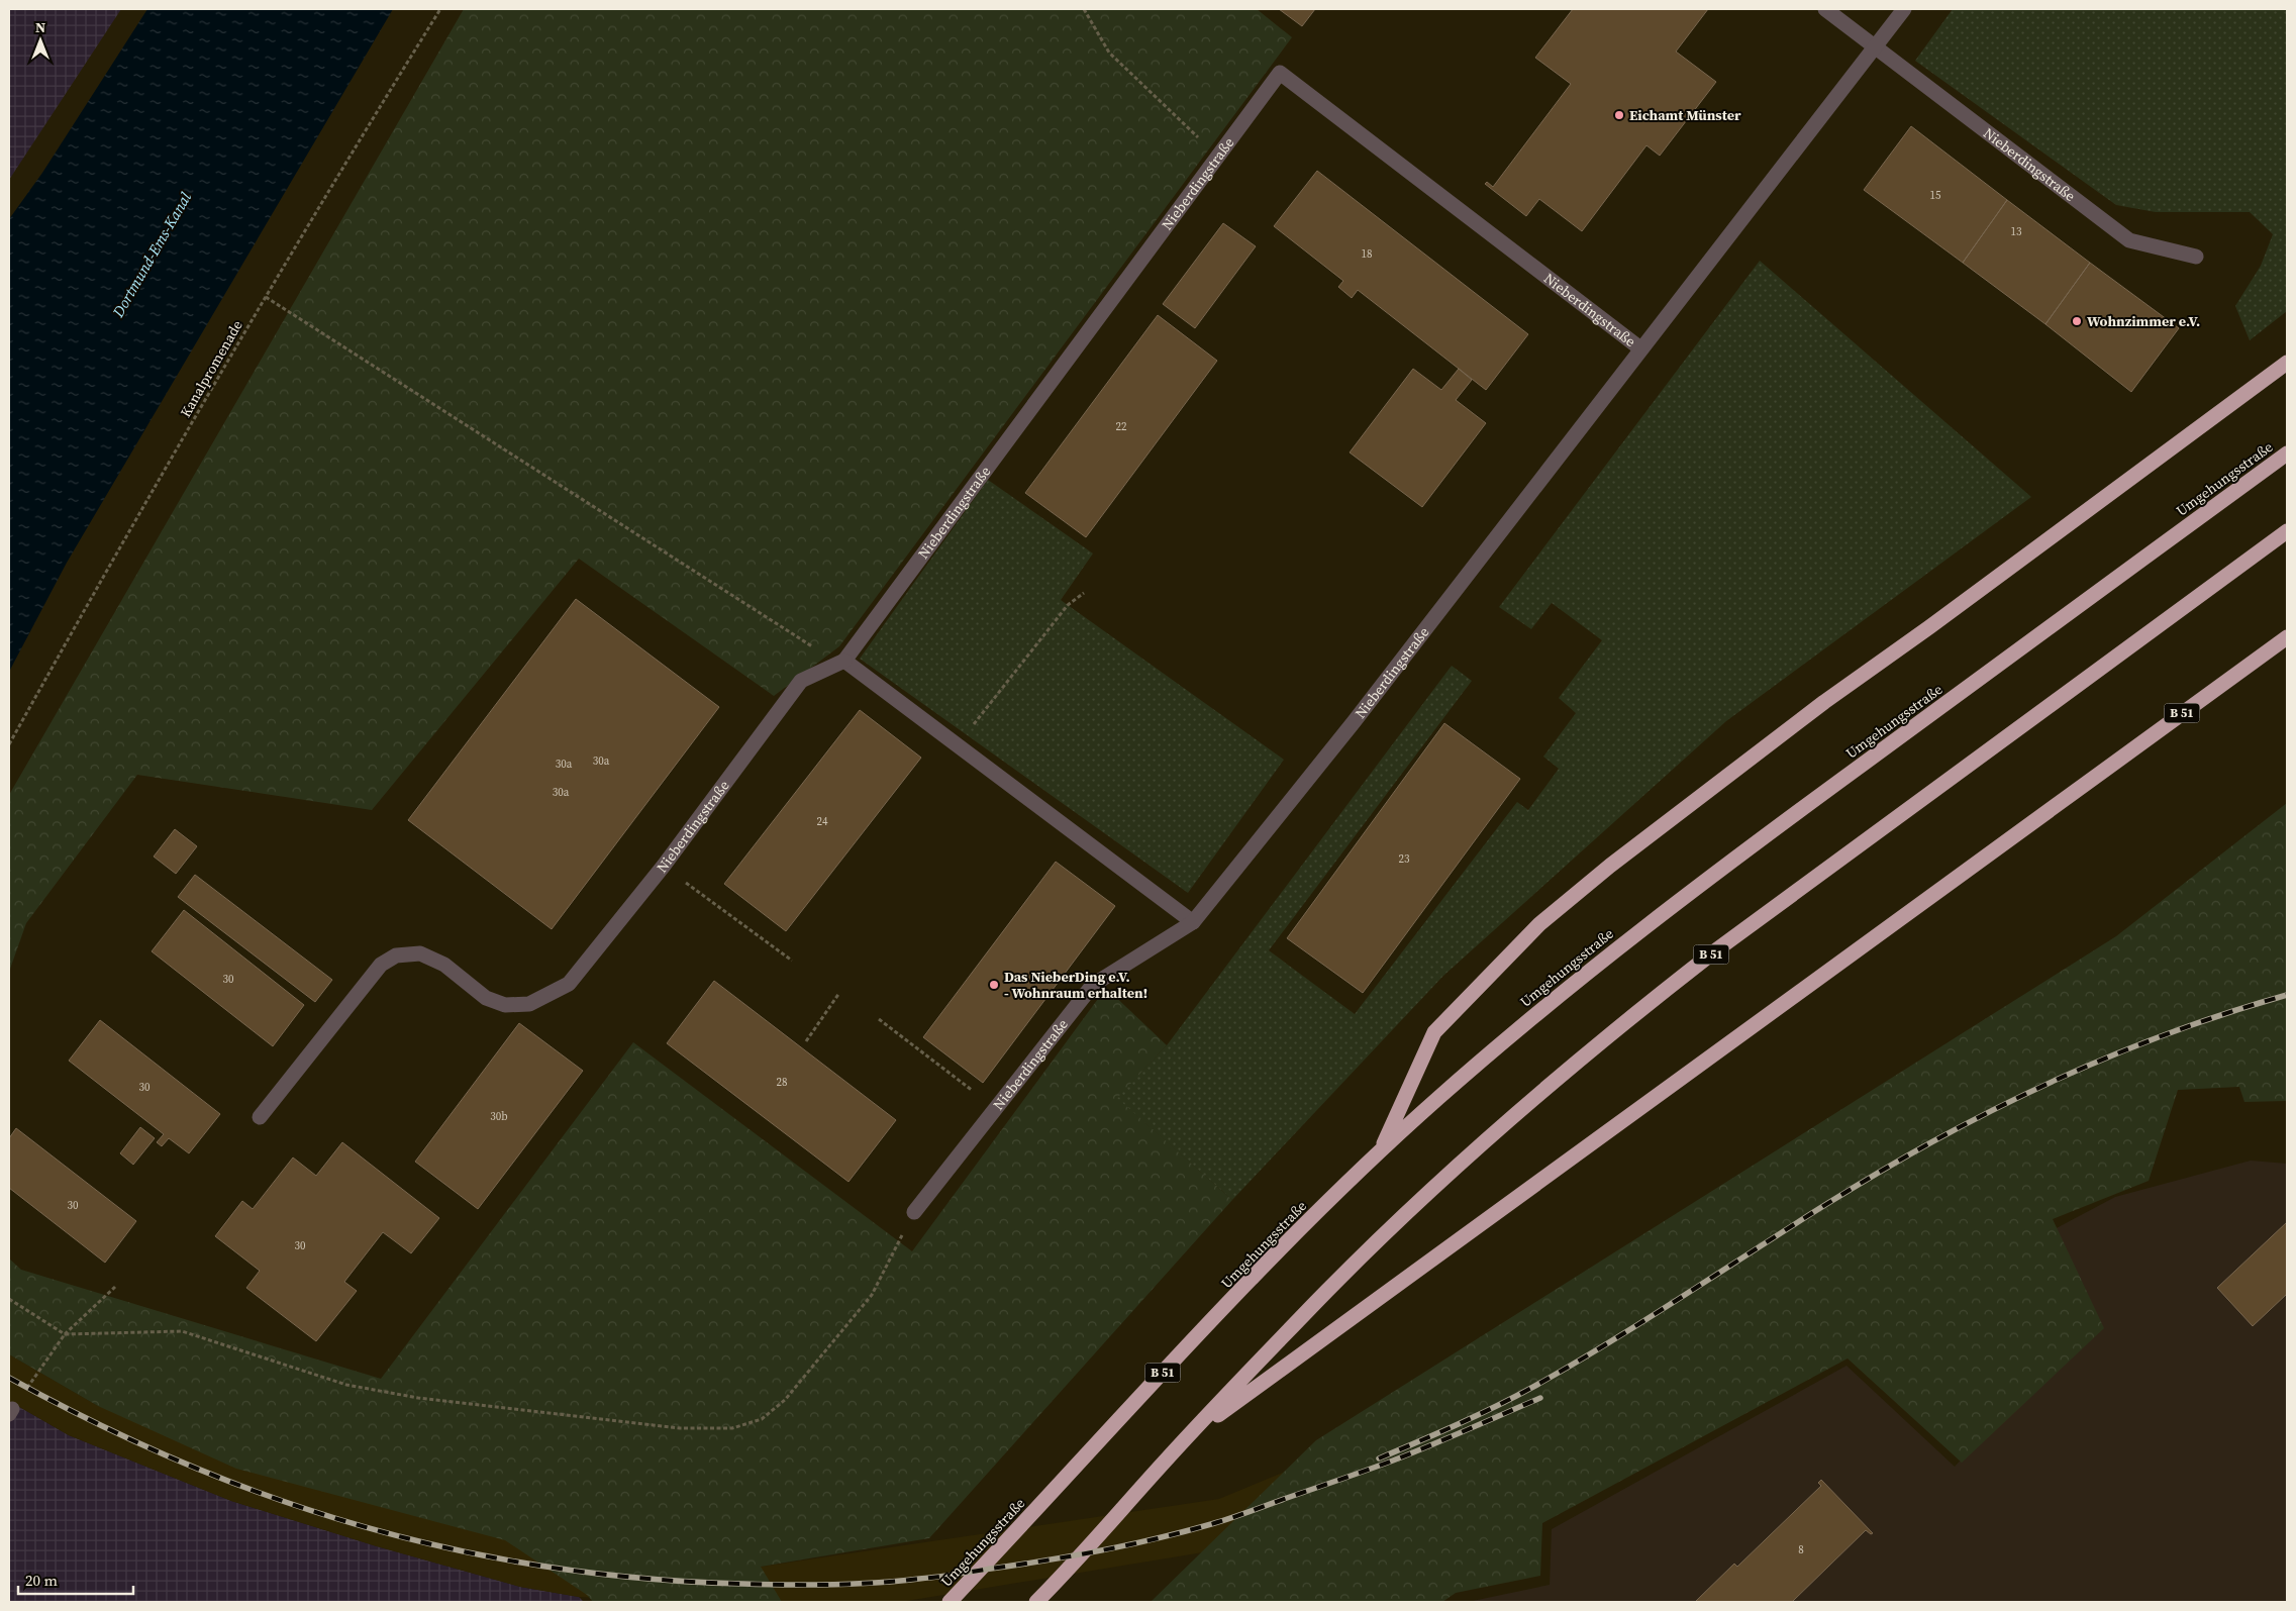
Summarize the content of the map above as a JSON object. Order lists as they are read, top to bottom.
{
  "streets": {
    "highway": ["Umgehungsstraße", "B 51"],
    "street": ["Nieberdingstraße"],
    "path": ["Kanalpromenade"]
  },
  "crossings": [
    ["Umgehungsstraße", "B 51"]
  ],
  "water": ["Dortmund-Ems-Kanal"],
  "places": ["Eichamt Münster", "Wohnzimmer e.V.", "Das NieberDing e.V. - Wohnraum erhalten!"],
  "house_numbers": [
    "15",
    "13",
    "18",
    "22",
    "30a",
    "30a",
    "30a",
    "24",
    "23",
    "30",
    "28",
    "30",
    "30b",
    "30",
    "30",
    "8"
  ],
  "scale_bar": "20 m",
  "north": "top"
}
